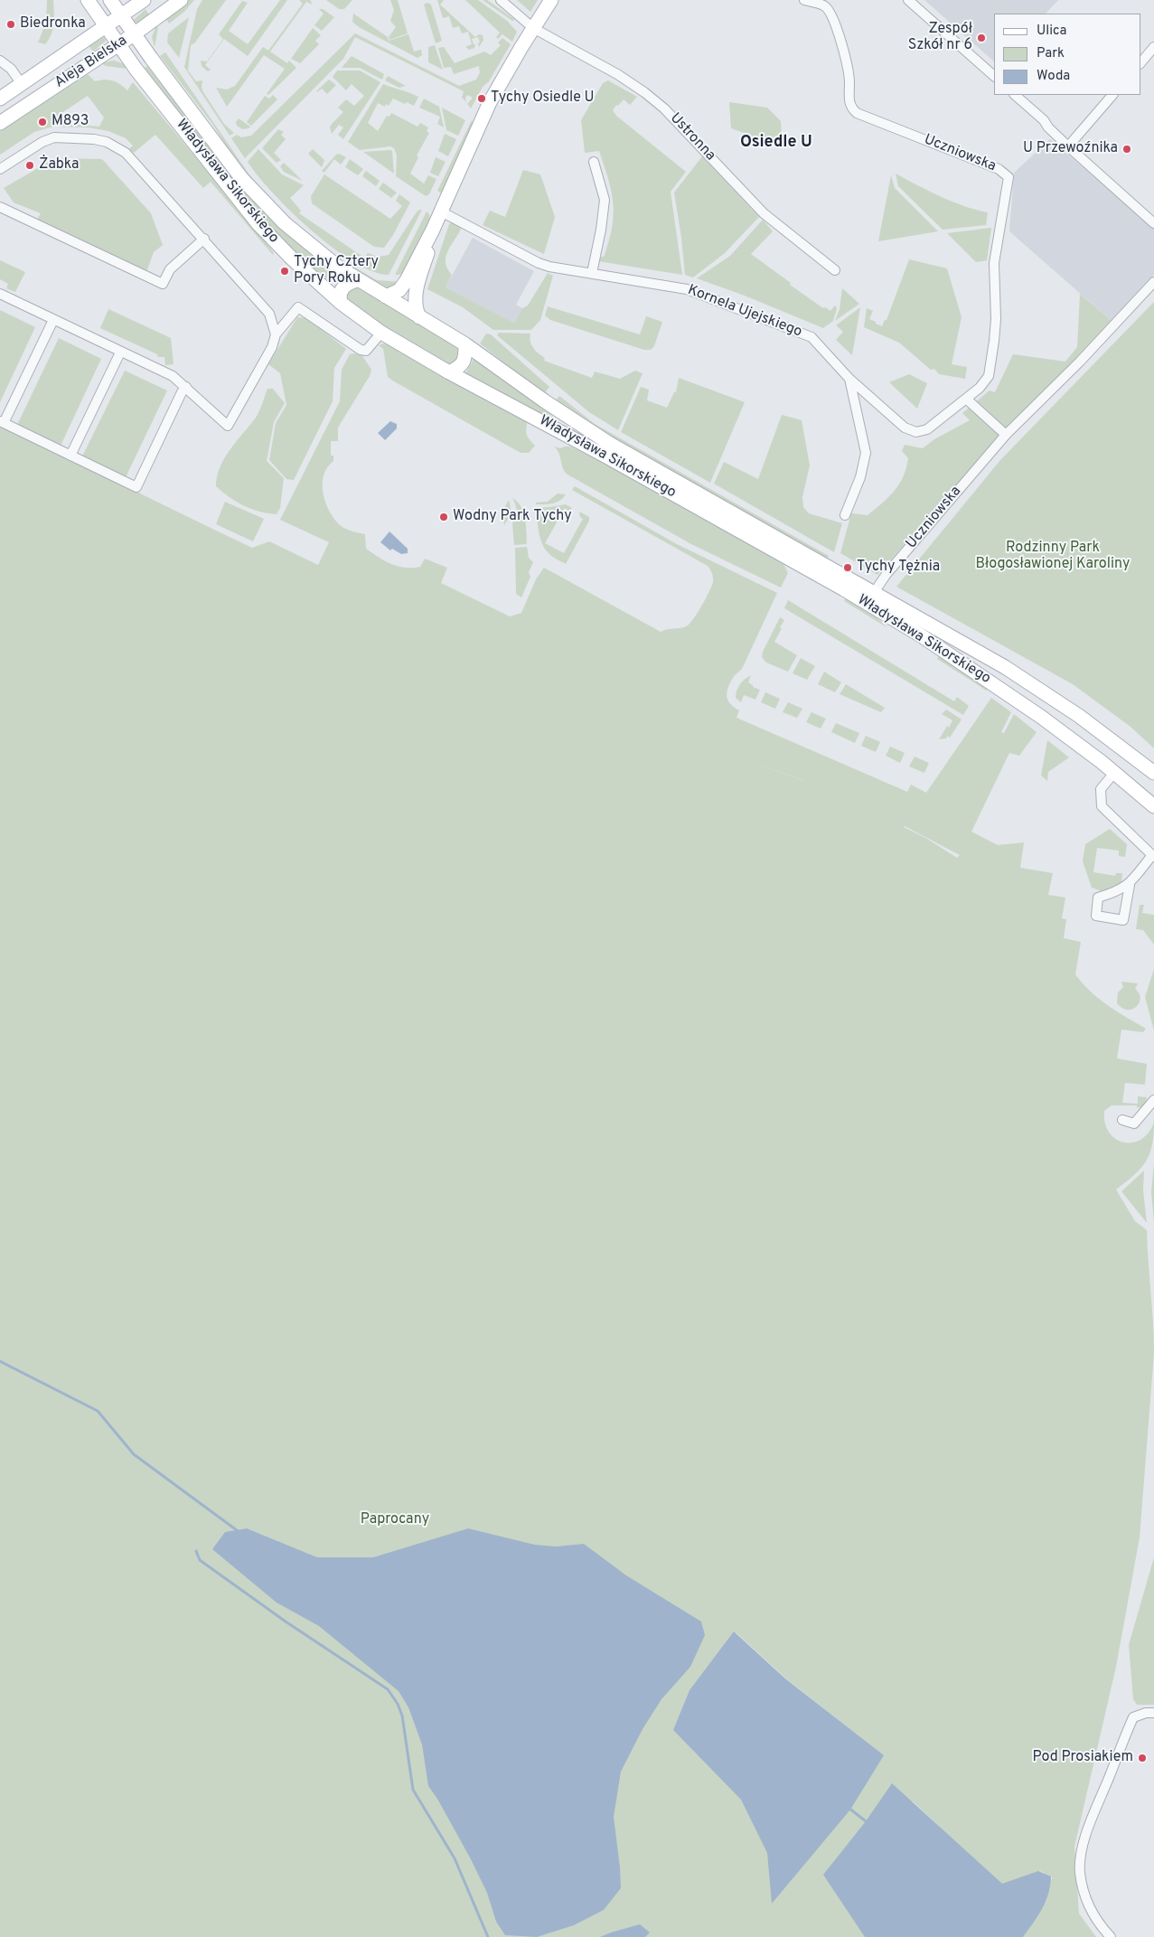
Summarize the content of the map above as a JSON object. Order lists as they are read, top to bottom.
{
  "streets": {
    "street": [
      "Aleja Bielska",
      "Ustronna",
      "Uczniowska",
      "Władysława Sikorskiego",
      "Kornela Ujejskiego"
    ]
  },
  "crossings": [
    ["Aleja Bielska", "Władysława Sikorskiego"],
    ["Uczniowska", "Władysława Sikorskiego"],
    ["Uczniowska", "Kornela Ujejskiego"]
  ],
  "districts": ["Osiedle U"],
  "parks": ["Rodzinny Park Błogosławionej Karoliny", "Paprocany"],
  "places": [
    "Biedronka",
    "Zespół Szkół nr 6",
    "Tychy Osiedle U",
    "M893",
    "U Przewoźnika",
    "Żabka",
    "Tychy Cztery Pory Roku",
    "Wodny Park Tychy",
    "Tychy Tężnia",
    "Pod Prosiakiem"
  ],
  "legend": ["Ulica", "Park", "Woda"]
}
